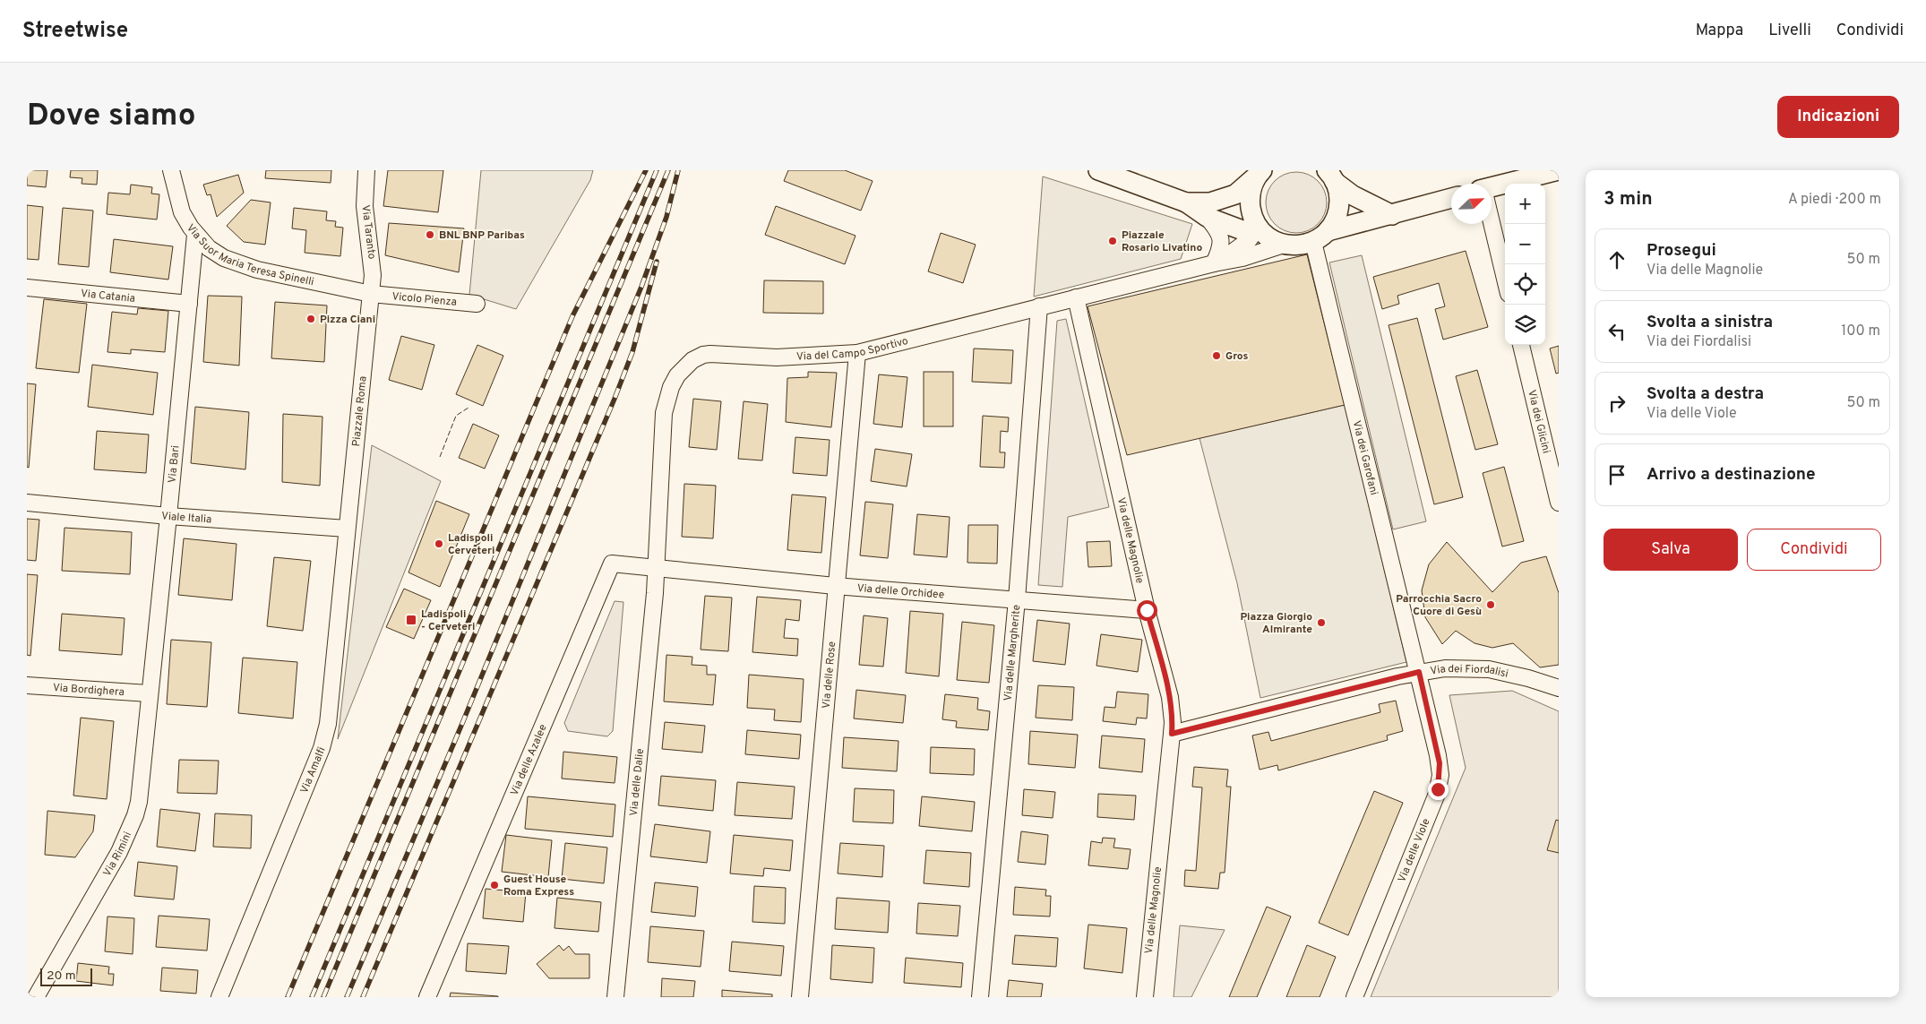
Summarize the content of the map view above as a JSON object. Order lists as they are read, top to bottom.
{
  "streets": {
    "street": [
      "Via Taranto",
      "Via Suor Maria Teresa Spinelli",
      "Via Catania",
      "Vicolo Pienza",
      "Via del Campo Sportivo",
      "Piazzale Roma",
      "Via dei Glicini",
      "Via dei Garofani",
      "Via Bari",
      "Viale Italia",
      "Via delle Magnolie",
      "Via delle Orchidee",
      "Via delle Margherite",
      "Via dei Fiordalisi",
      "Via delle Rose",
      "Via Bordighera",
      "Via delle Azalee",
      "Via Amalfi",
      "Via delle Dalie",
      "Via delle Viole",
      "Via Rimini"
    ]
  },
  "crossings": [
    ["Via Taranto", "Via Suor Maria Teresa Spinelli"],
    ["Via Taranto", "Vicolo Pienza"],
    ["Via Taranto", "Piazzale Roma"],
    ["Via Suor Maria Teresa Spinelli", "Vicolo Pienza"],
    ["Via Suor Maria Teresa Spinelli", "Piazzale Roma"],
    ["Via Suor Maria Teresa Spinelli", "Via Bari"],
    ["Via Catania", "Via Bari"],
    ["Vicolo Pienza", "Piazzale Roma"],
    ["Via del Campo Sportivo", "Via delle Magnolie"],
    ["Via del Campo Sportivo", "Via delle Orchidee"],
    ["Via del Campo Sportivo", "Via delle Margherite"],
    ["Via del Campo Sportivo", "Via delle Rose"],
    ["Via del Campo Sportivo", "Via delle Azalee"],
    ["Via del Campo Sportivo", "Via delle Dalie"],
    ["Piazzale Roma", "Viale Italia"],
    ["Piazzale Roma", "Via Amalfi"],
    ["Via dei Garofani", "Via dei Fiordalisi"],
    ["Via dei Garofani", "Via delle Viole"],
    ["Via Bari", "Viale Italia"],
    ["Via Bari", "Via Bordighera"],
    ["Via Bari", "Via Rimini"],
    ["Viale Italia", "Via Amalfi"],
    ["Via delle Magnolie", "Via delle Orchidee"],
    ["Via delle Magnolie", "Via dei Fiordalisi"],
    ["Via delle Orchidee", "Via delle Margherite"],
    ["Via delle Orchidee", "Via delle Rose"],
    ["Via delle Orchidee", "Via delle Azalee"],
    ["Via delle Orchidee", "Via delle Dalie"],
    ["Via dei Fiordalisi", "Via delle Viole"],
    ["Via Bordighera", "Via Rimini"],
    ["Via delle Azalee", "Via delle Dalie"]
  ],
  "places": {
    "other": [
      "BNL BNP Paribas",
      "Piazzale Rosario Livatino",
      "Pizza Ciani",
      "Gros",
      "Ladispoli Cerveteri",
      "Parrocchia Sacro Cuore di Gesù",
      "Piazza Giorgio Almirante",
      "Guest House Roma Express"
    ],
    "transit": ["Ladispoli - Cerveteri"]
  },
  "scale_bar": "20 m",
  "north": "top right",
  "page": {
    "header": "Streetwise",
    "nav": ["Mappa", "Livelli", "Condividi"],
    "buttons": [
      "Indicazioni",
      ["Salva", "Condividi"]
    ],
    "title": "Dove siamo",
    "heading": ["3 min", "A piedi · 200 m"],
    "map_buttons": ["+", "−"],
    "list": [
      ["Prosegui", "Via delle Magnolie", "50 m"],
      ["Svolta a sinistra", "Via dei Fiordalisi", "100 m"],
      ["Svolta a destra", "Via delle Viole", "50 m"],
      "Arrivo a destinazione"
    ],
    "scale": "20 m"
  }
}
